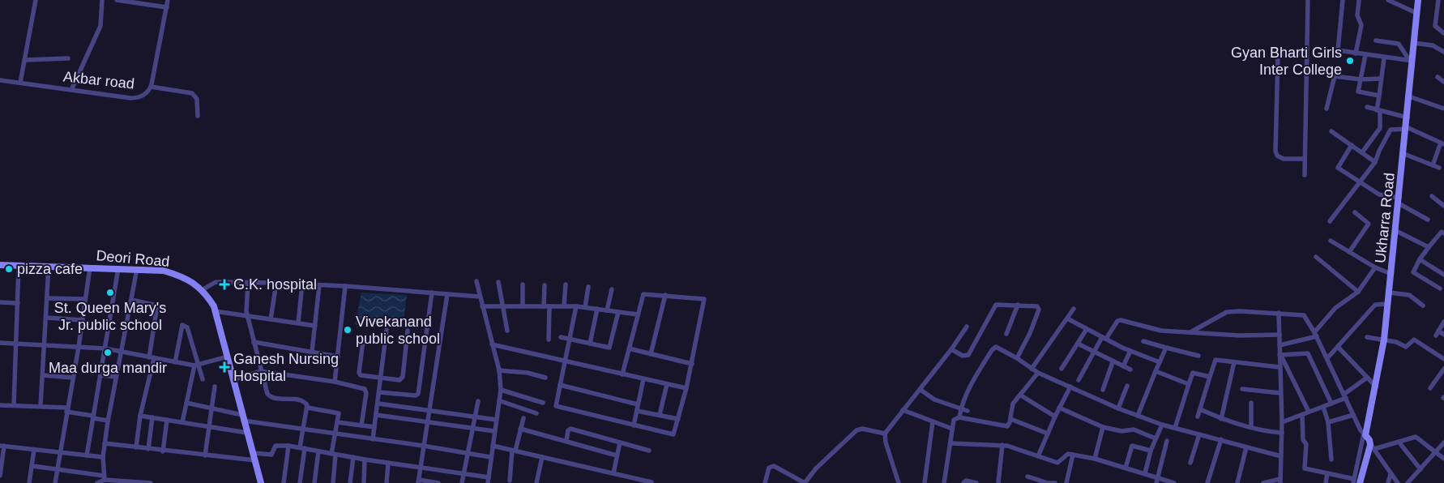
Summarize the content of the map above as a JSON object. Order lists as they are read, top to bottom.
{
  "streets": {
    "street": ["Akbar road", "Ukharra Road", "Deori Road"]
  },
  "places": {
    "other": [
      "Gyan Bharti Girls Inter College",
      "pizza cafe",
      "St. Queen Mary's Jr. public school",
      "Vivekanand public school",
      "Maa durga mandir"
    ],
    "health": ["G.K. hospital", "Ganesh Nursing Hospital"]
  }
}
